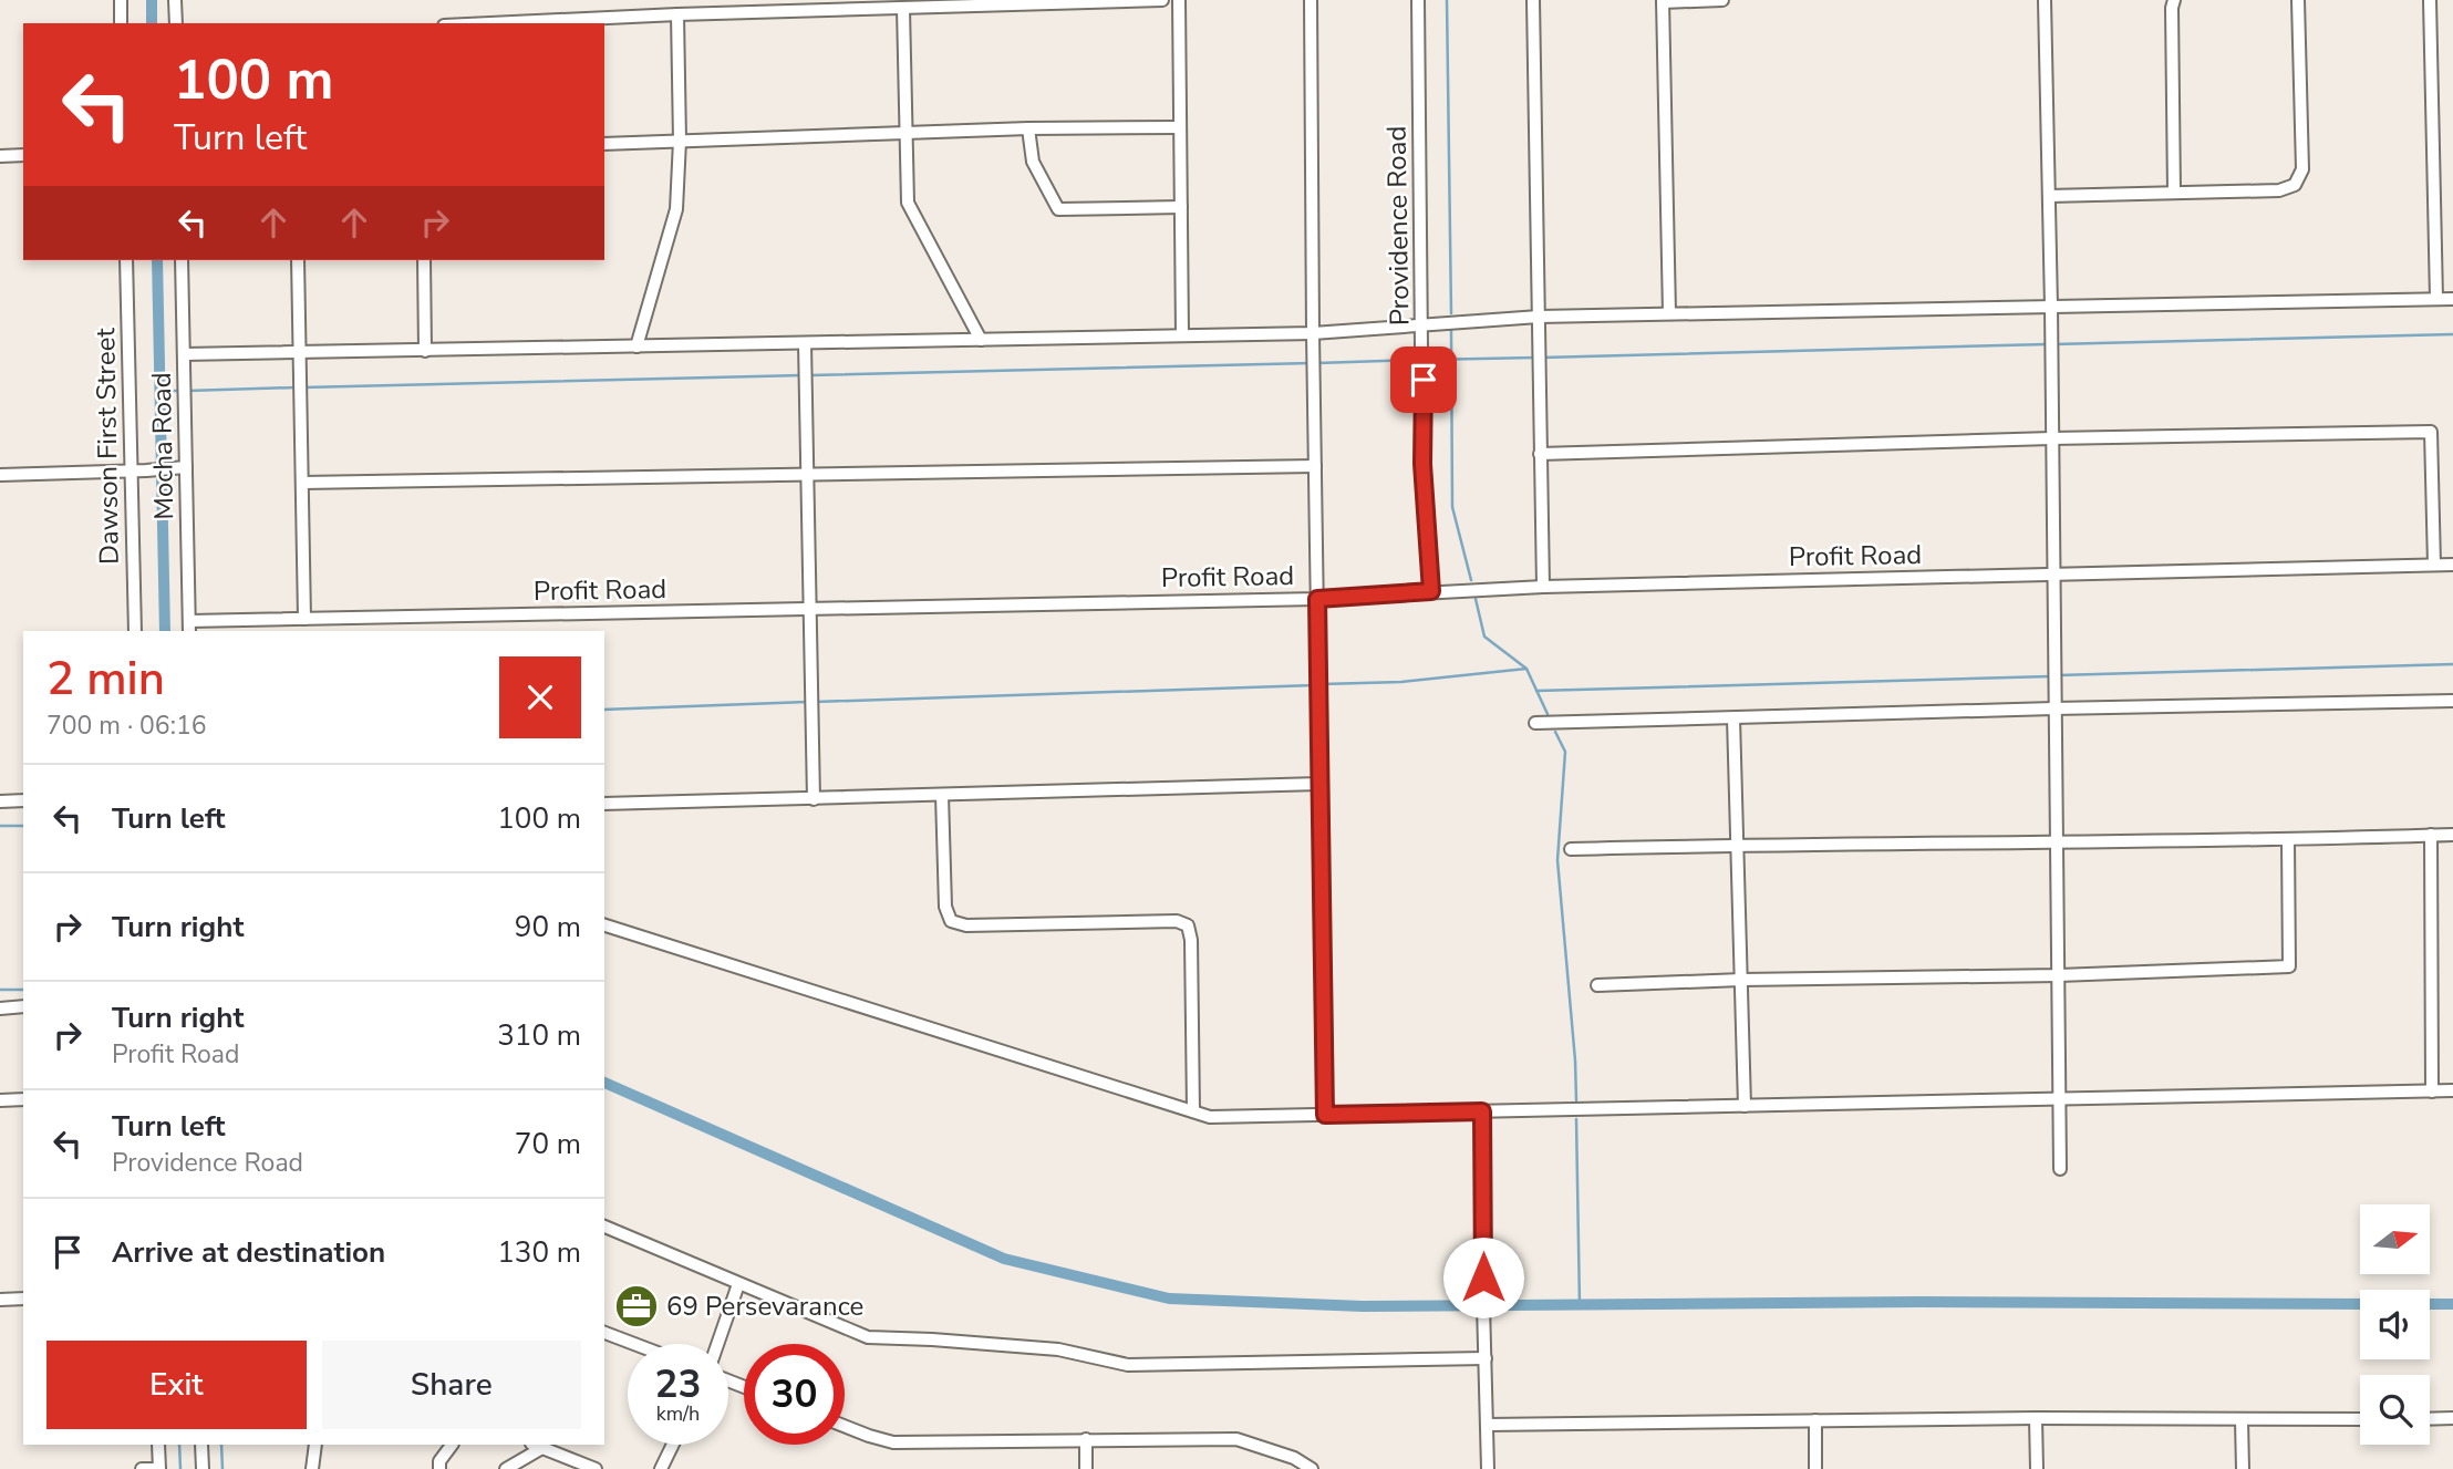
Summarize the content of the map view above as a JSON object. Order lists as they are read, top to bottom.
{
  "streets": {
    "street": [
      "Providence Road",
      "Dawson First Street",
      "Mocha Road",
      "Profit Road"
    ]
  },
  "crossings": [
    ["Providence Road", "Profit Road"],
    ["Mocha Road", "Profit Road"]
  ],
  "places": {
    "office": ["69 Persevarance"]
  },
  "north": "right",
  "page": {
    "turn": ["100 m", "Turn left"],
    "heading": ["2 min", "700 m · 06:16"],
    "list": [
      {
        "name": "Turn left",
        "value": "100 m"
      },
      {
        "name": "Turn right",
        "value": "90 m"
      },
      {
        "name": "Turn right",
        "note": "Profit Road",
        "value": "310 m"
      },
      {
        "name": "Turn left",
        "note": "Providence Road",
        "value": "70 m"
      },
      {
        "name": "Arrive at destination",
        "value": "130 m"
      }
    ],
    "buttons": ["Exit", "Share"],
    "speed": "23 km/h",
    "limit": "30"
  }
}
